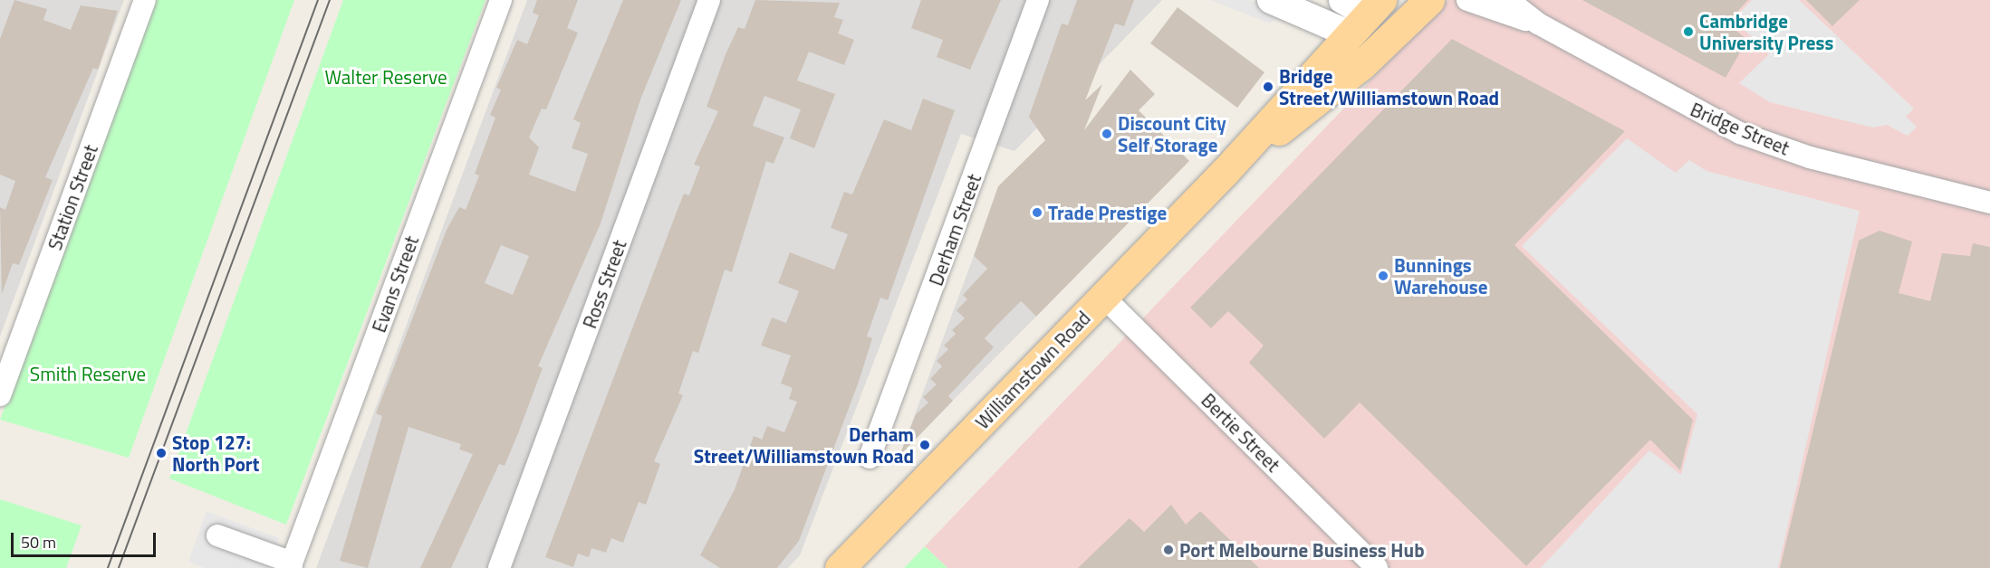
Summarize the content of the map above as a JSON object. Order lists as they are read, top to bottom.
{
  "streets": {
    "main road": ["Williamstown Road"],
    "street": [
      "Bridge Street",
      "Station Street",
      "Derham Street",
      "Evans Street",
      "Ross Street",
      "Bertie Street"
    ]
  },
  "crossings": [
    ["Williamstown Road", "Bertie Street"]
  ],
  "parks": ["Walter Reserve", "Smith Reserve"],
  "places": [
    "Cambridge University Press",
    "Bridge Street/Williamstown Road",
    "Discount City Self Storage",
    "Trade Prestige",
    "Bunnings Warehouse",
    "Derham Street/Williamstown Road",
    "Stop 127: North Port",
    "Port Melbourne Business Hub"
  ],
  "scale_bar": "50 m"
}
